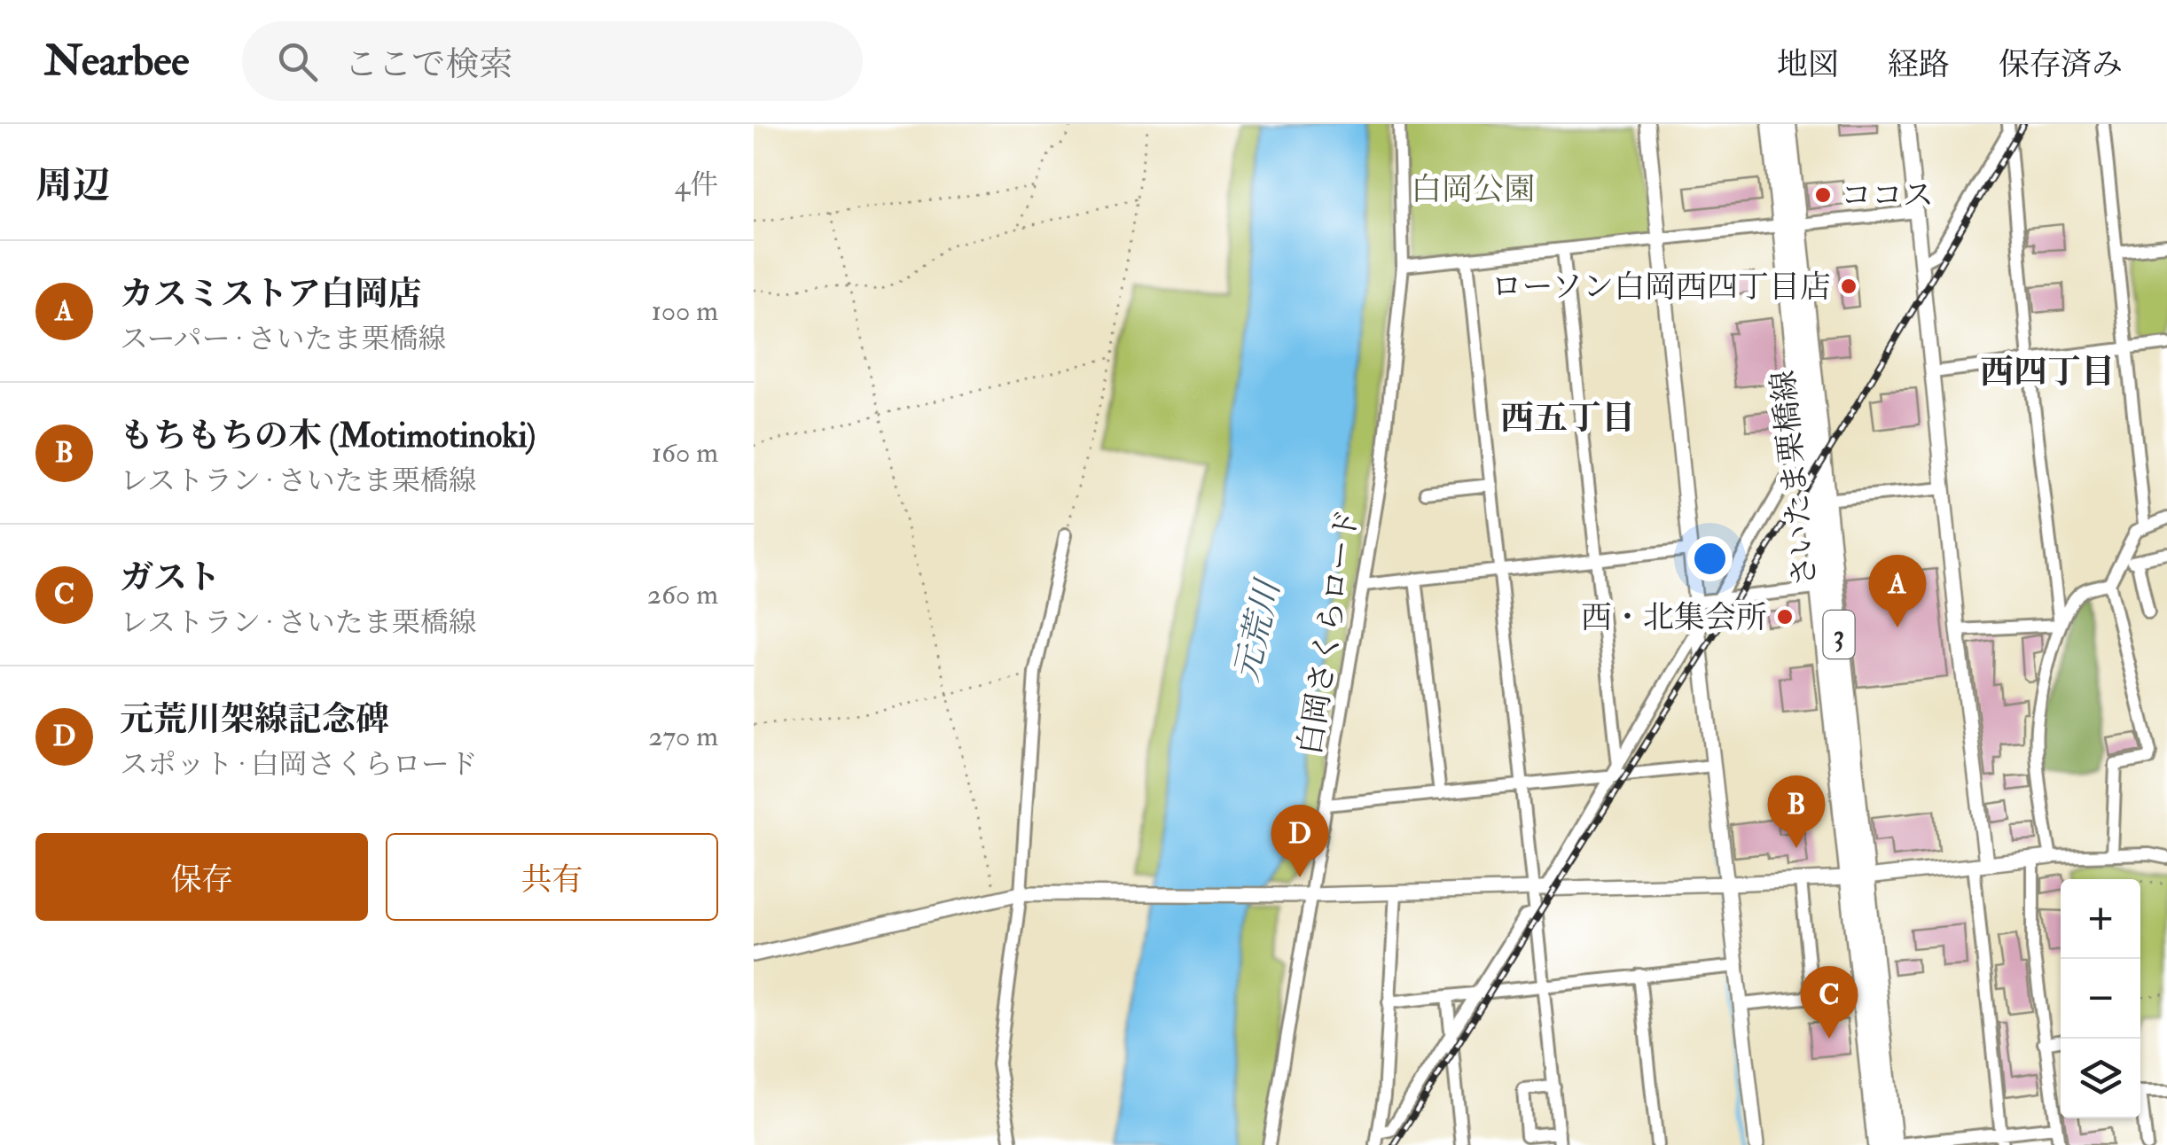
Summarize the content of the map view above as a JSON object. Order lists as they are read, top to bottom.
{
  "streets": {
    "main road": ["さいたま栗橋線", "3"],
    "street": ["白岡さくらロード"]
  },
  "districts": ["西四丁目", "西五丁目"],
  "water": ["元荒川"],
  "parks": ["白岡公園"],
  "places": ["ココス", "ローソン白岡西四丁目店", "西・北集会所"],
  "page": {
    "header": "Nearbee",
    "search": "ここで検索",
    "nav": ["地図", "経路", "保存済み"],
    "heading": ["周辺", "4件"],
    "list": [
      {
        "mark": "A",
        "name": "カスミストア白岡店",
        "note": "スーパー · さいたま栗橋線",
        "value": "100 m"
      },
      {
        "mark": "B",
        "name": "もちもちの木 (Motimotinoki)",
        "note": "レストラン · さいたま栗橋線",
        "value": "160 m"
      },
      {
        "mark": "C",
        "name": "ガスト",
        "note": "レストラン · さいたま栗橋線",
        "value": "260 m"
      },
      {
        "mark": "D",
        "name": "元荒川架線記念碑",
        "note": "スポット · 白岡さくらロード",
        "value": "270 m"
      }
    ],
    "pins": [
      "A",
      "B",
      "D",
      "C"
    ],
    "buttons": ["保存", "共有"],
    "map_buttons": ["+", "−"]
  }
}
